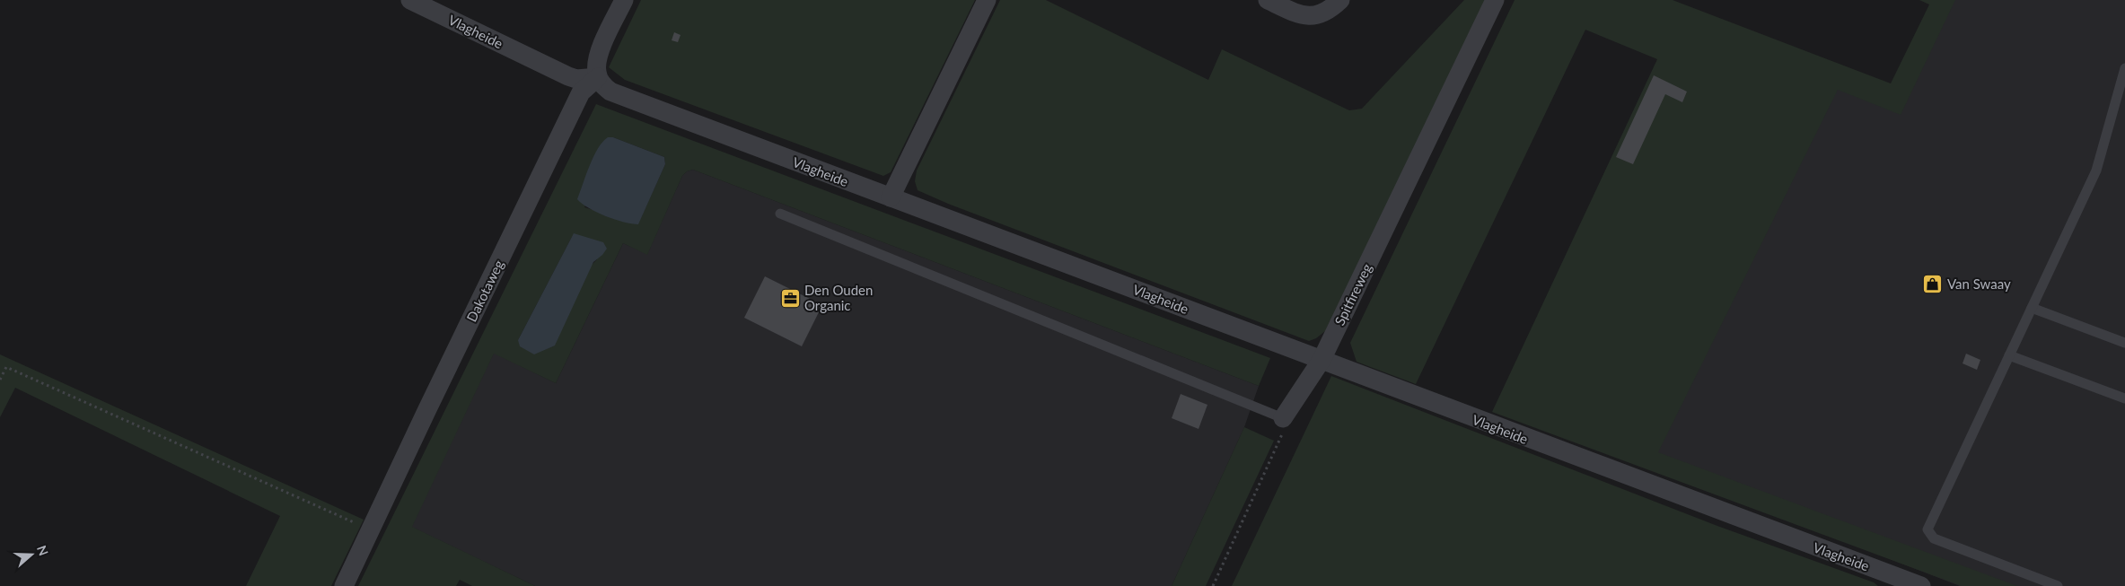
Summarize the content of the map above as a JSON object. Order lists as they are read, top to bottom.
{
  "streets": {
    "street": ["Vlagheide", "Dakotaweg", "Spitfireweg"]
  },
  "crossings": [
    ["Vlagheide", "Dakotaweg"],
    ["Vlagheide", "Spitfireweg"]
  ],
  "places": {
    "shop": ["Van Swaay"],
    "office": ["Den Ouden Organic"]
  },
  "north": "right"
}
